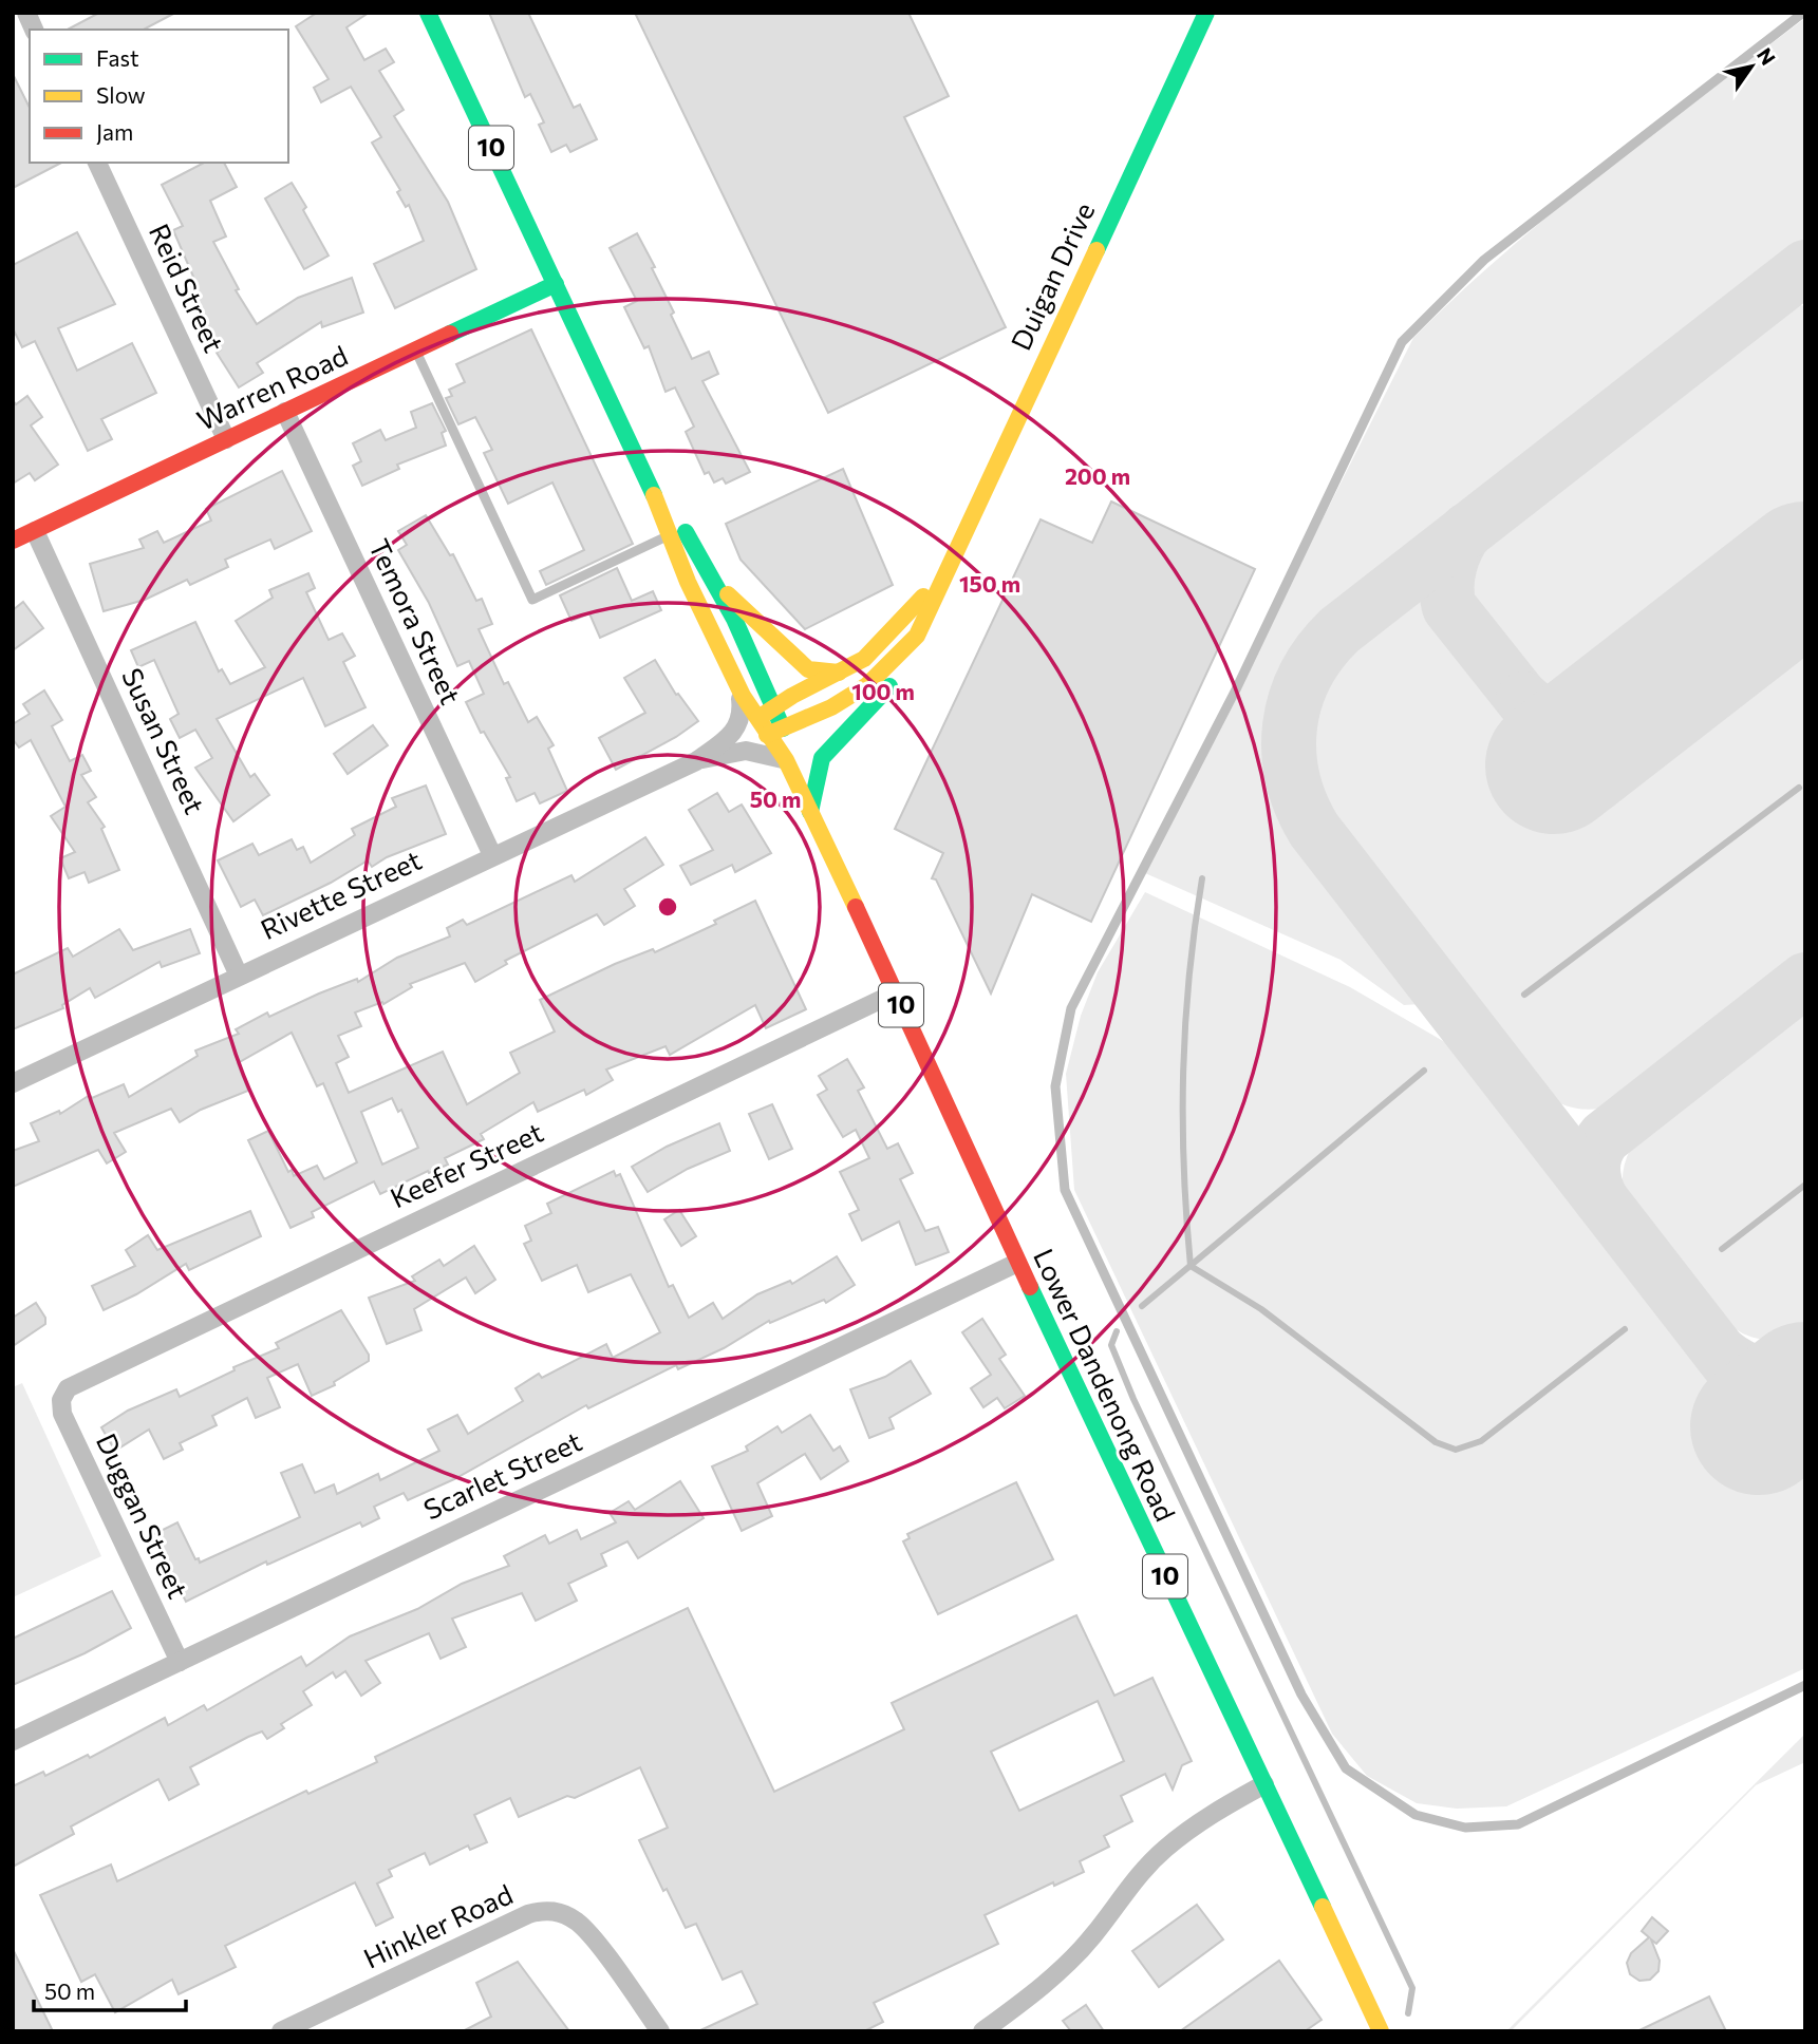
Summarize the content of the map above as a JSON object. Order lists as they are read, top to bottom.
{
  "streets": {
    "main road": [
      "10",
      "Duigan Drive",
      "Warren Road",
      "Lower Dandenong Road"
    ],
    "street": [
      "Reid Street",
      "Temora Street",
      "Susan Street",
      "Rivette Street",
      "Keefer Street",
      "Scarlet Street",
      "Duggan Street",
      "Hinkler Road"
    ]
  },
  "crossings": [
    ["Duigan Drive", "Lower Dandenong Road"],
    ["Reid Street", "Warren Road"],
    ["Warren Road", "Temora Street"],
    ["Warren Road", "Susan Street"],
    ["Warren Road", "Lower Dandenong Road"],
    ["Temora Street", "Rivette Street"],
    ["Susan Street", "Rivette Street"],
    ["Rivette Street", "Lower Dandenong Road"],
    ["Keefer Street", "Lower Dandenong Road"],
    ["Keefer Street", "Duggan Street"],
    ["Lower Dandenong Road", "Scarlet Street"],
    ["Scarlet Street", "Duggan Street"]
  ],
  "legend": ["Fast", "Slow", "Jam"],
  "scale_bar": "50 m",
  "north": "top right",
  "rings": [
    "200 m",
    "150 m",
    "100 m",
    "50 m"
  ]
}
